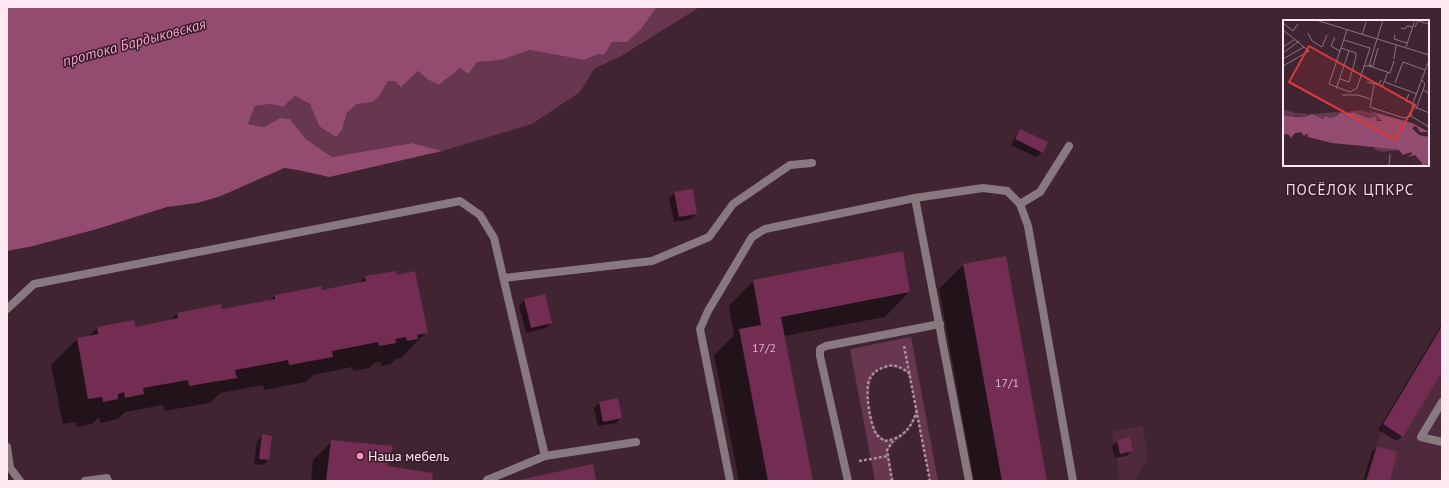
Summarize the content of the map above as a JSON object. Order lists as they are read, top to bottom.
{
  "districts": ["ПОСЁЛОК ЦПКРС"],
  "water": ["протока Бардыковская"],
  "places": ["Наша мебель"],
  "house_numbers": ["17/2", "17/1"]
}
